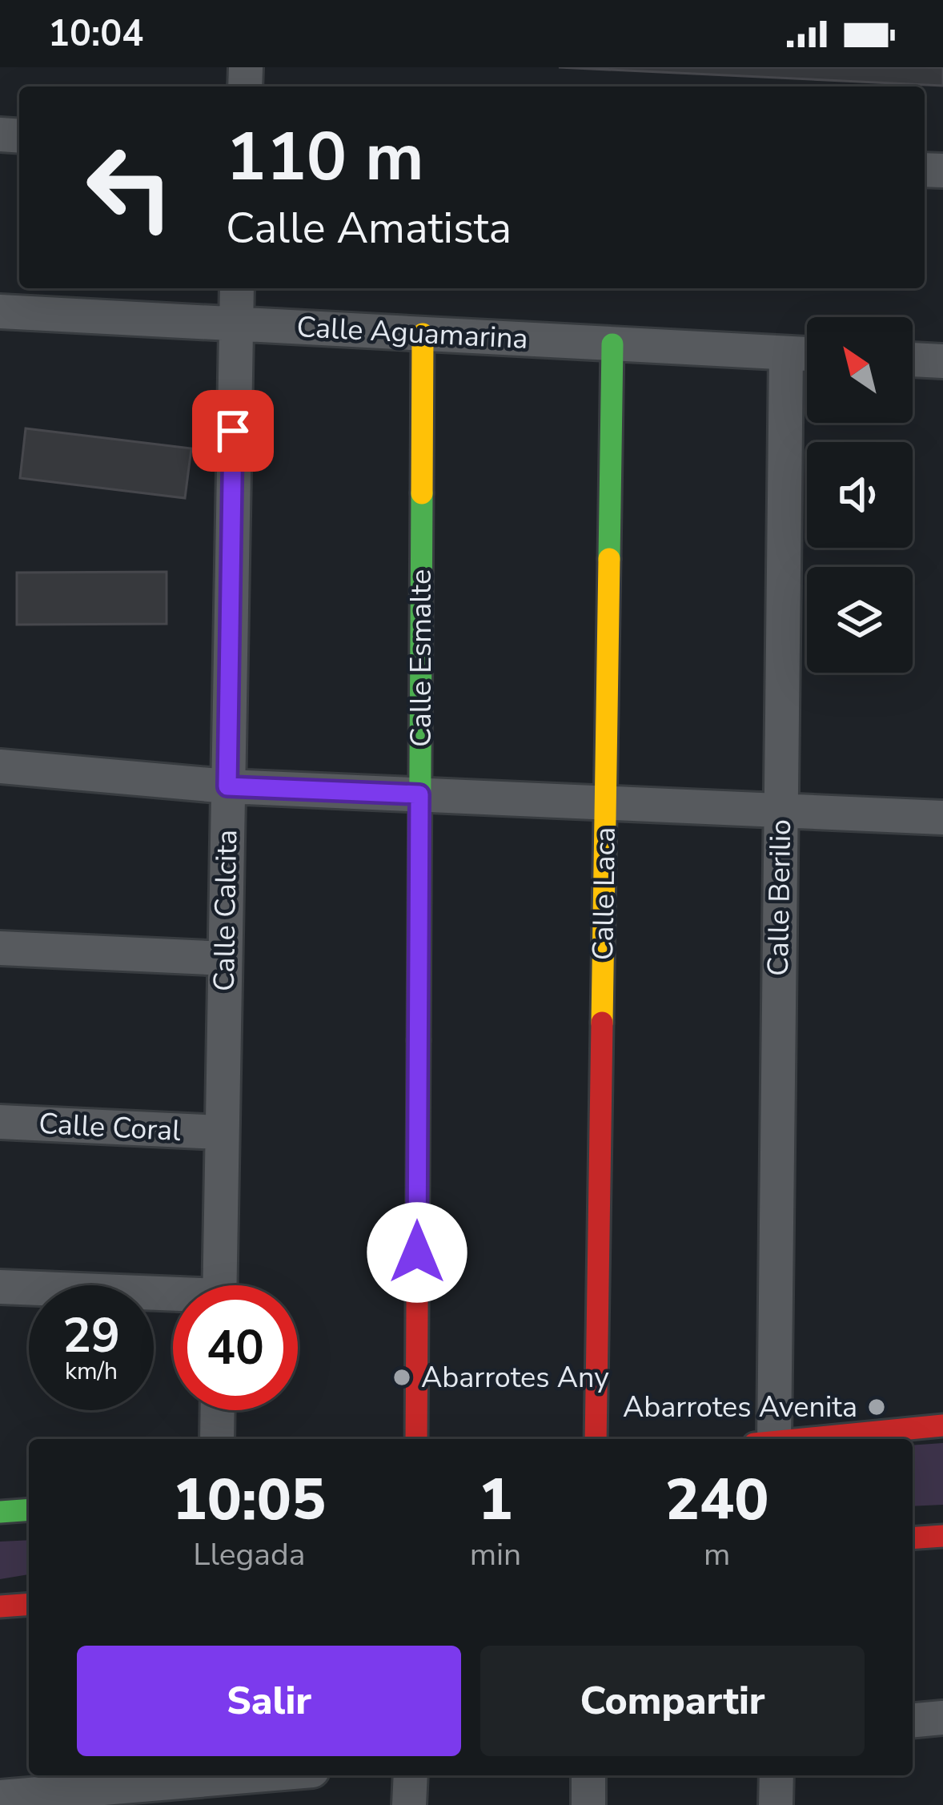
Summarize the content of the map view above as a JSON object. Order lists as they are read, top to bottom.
{
  "streets": {
    "street": [
      "Calle Aguamarina",
      "Calle Esmalte",
      "Calle Laca",
      "Calle Berilio",
      "Calle Calcita",
      "Calle Coral"
    ]
  },
  "crossings": [
    ["Calle Aguamarina", "Calle Esmalte"],
    ["Calle Aguamarina", "Calle Laca"],
    ["Calle Aguamarina", "Calle Berilio"],
    ["Calle Aguamarina", "Calle Calcita"],
    ["Calle Calcita", "Calle Coral"]
  ],
  "places": ["Abarrotes Any", "Abarrotes Avenita"],
  "north": "top left",
  "page": {
    "status": "10:04",
    "turn": ["110 m", "Calle Amatista"],
    "speed": "29 km/h",
    "limit": "40",
    "eta": [
      "10:05",
      "Llegada",
      "1",
      "min",
      "240",
      "m"
    ],
    "buttons": ["Salir", "Compartir"]
  }
}
